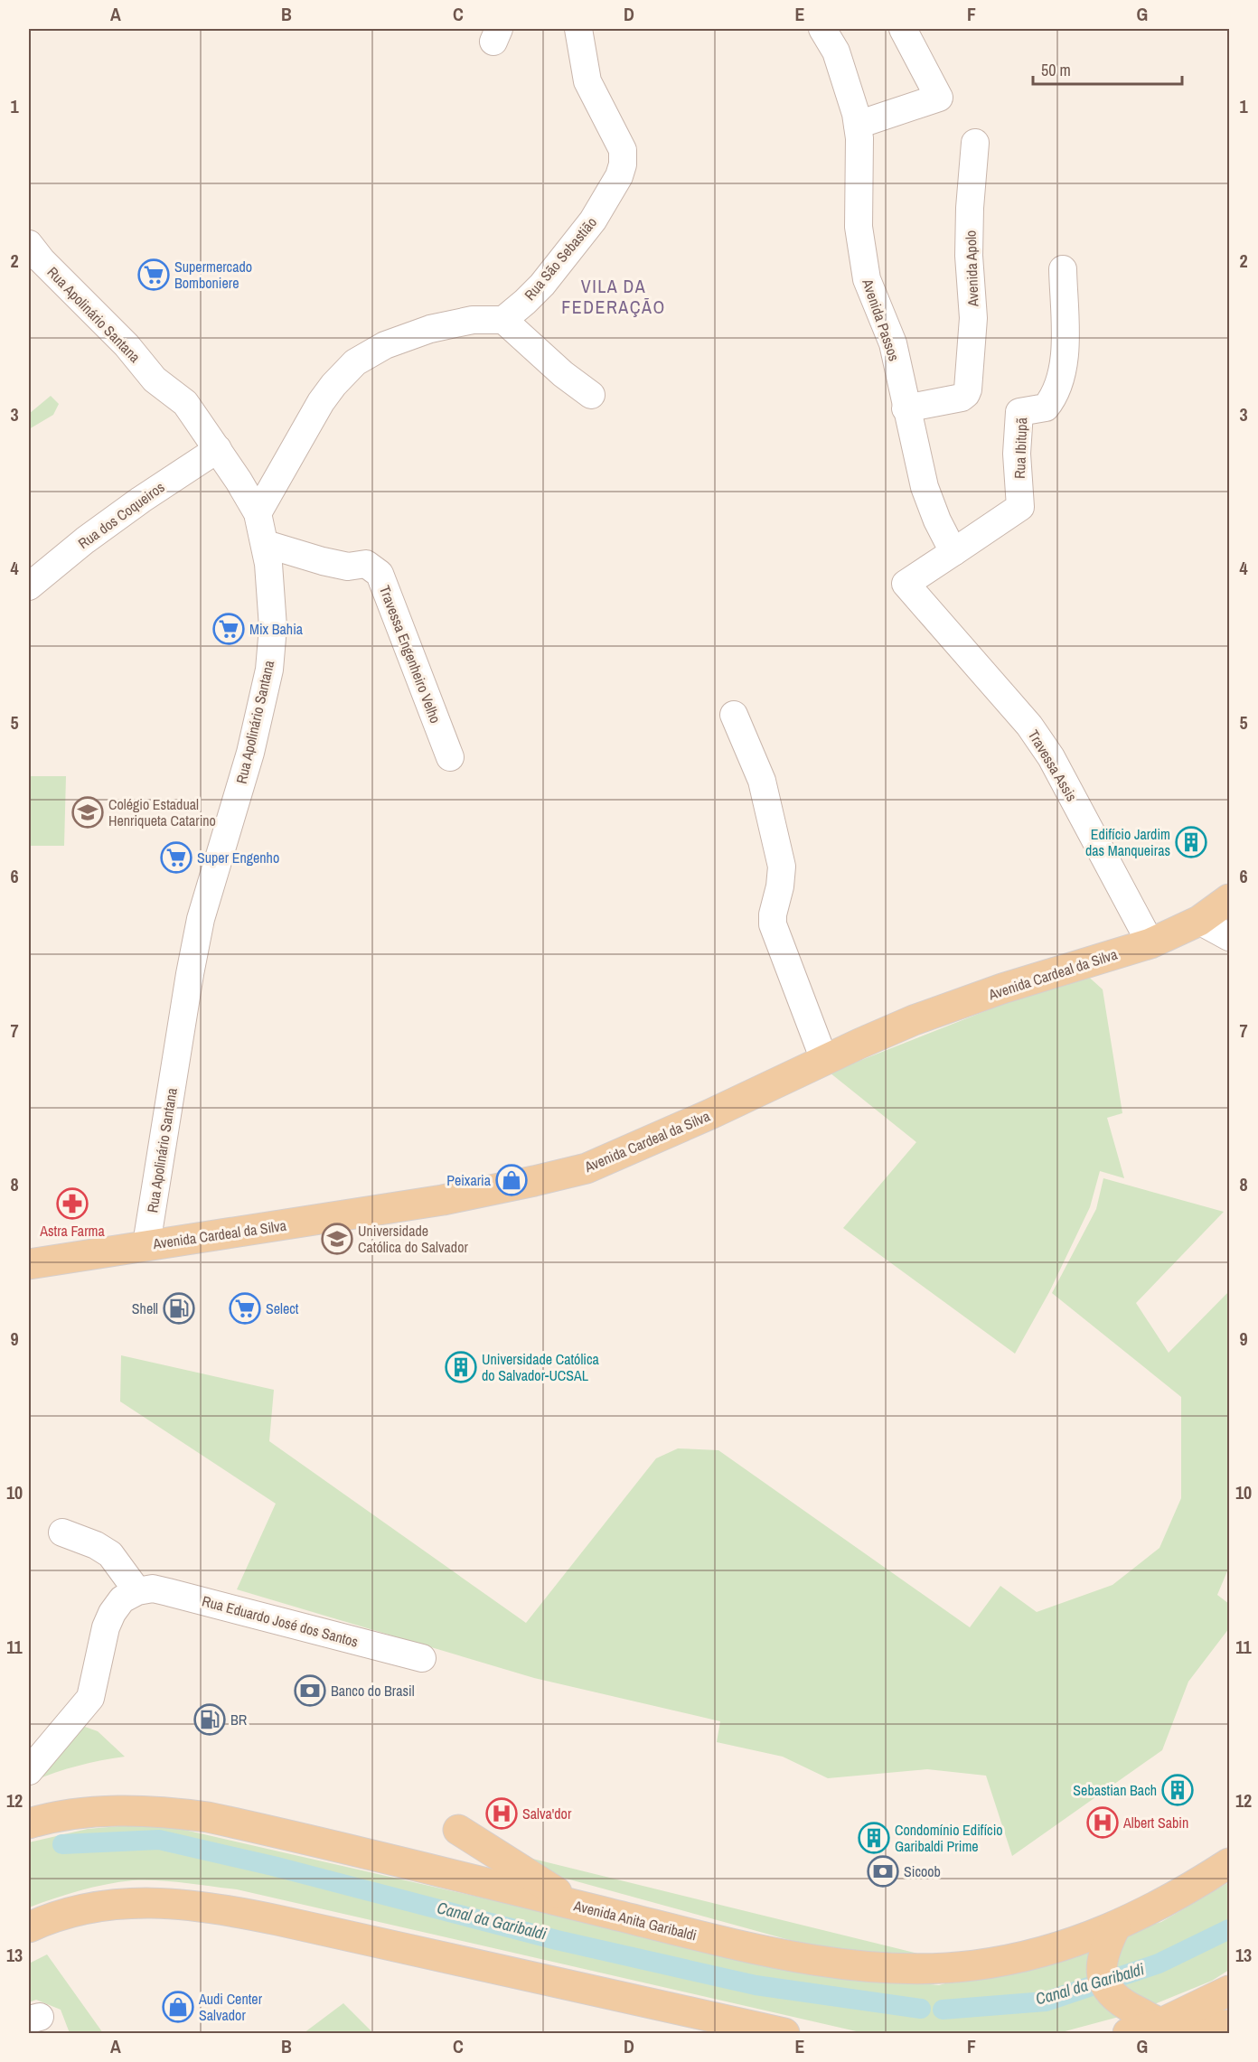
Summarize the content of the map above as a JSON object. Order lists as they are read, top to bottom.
{
  "streets": {
    "main road": ["Avenida Cardeal da Silva", "Avenida Anita Garibaldi"],
    "street": [
      "Rua São Sebastião",
      "Avenida Apolo",
      "Rua Apolinário Santana",
      "Avenida Passos",
      "Rua Ibitupã",
      "Rua dos Coqueiros",
      "Travessa Engenheiro Velho",
      "Travessa Assis",
      "Rua Eduardo José dos Santos"
    ]
  },
  "crossings": [
    ["Avenida Apolo", "Avenida Passos"],
    ["Rua Apolinário Santana", "Rua dos Coqueiros"],
    ["Rua Apolinário Santana", "Travessa Engenheiro Velho"],
    ["Rua Apolinário Santana", "Avenida Cardeal da Silva"],
    ["Avenida Passos", "Rua Ibitupã"],
    ["Avenida Passos", "Travessa Assis"],
    ["Rua Ibitupã", "Travessa Assis"],
    ["Travessa Assis", "Avenida Cardeal da Silva"]
  ],
  "districts": ["VILA DA FEDERAÇÃO"],
  "water": ["Canal da Garibaldi"],
  "places": {
    "supermarket": [
      "Supermercado Bomboniere",
      "Mix Bahia",
      "Super Engenho",
      "Select"
    ],
    "school or university": ["Colégio Estadual Henriqueta Catarino", "Universidade Católica do Salvador"],
    "building": [
      "Edifício Jardim das Manqueiras",
      "Universidade Católica do Salvador-UCSAL",
      "Sebastian Bach",
      "Condomínio Edifício Garibaldi Prime"
    ],
    "shop": ["Peixaria", "Audi Center Salvador"],
    "pharmacy": ["Astra Farma"],
    "fuel station": ["Shell", "BR"],
    "bank": ["Banco do Brasil", "Sicoob"],
    "hospital": ["Salva'dor", "Albert Sabin"]
  },
  "scale_bar": "50 m",
  "grid": {
    "columns": [
      "A",
      "B",
      "C",
      "D",
      "E",
      "F",
      "G"
    ],
    "rows": [
      "1",
      "2",
      "3",
      "4",
      "5",
      "6",
      "7",
      "8",
      "9",
      "10",
      "11",
      "12",
      "13"
    ]
  }
}
